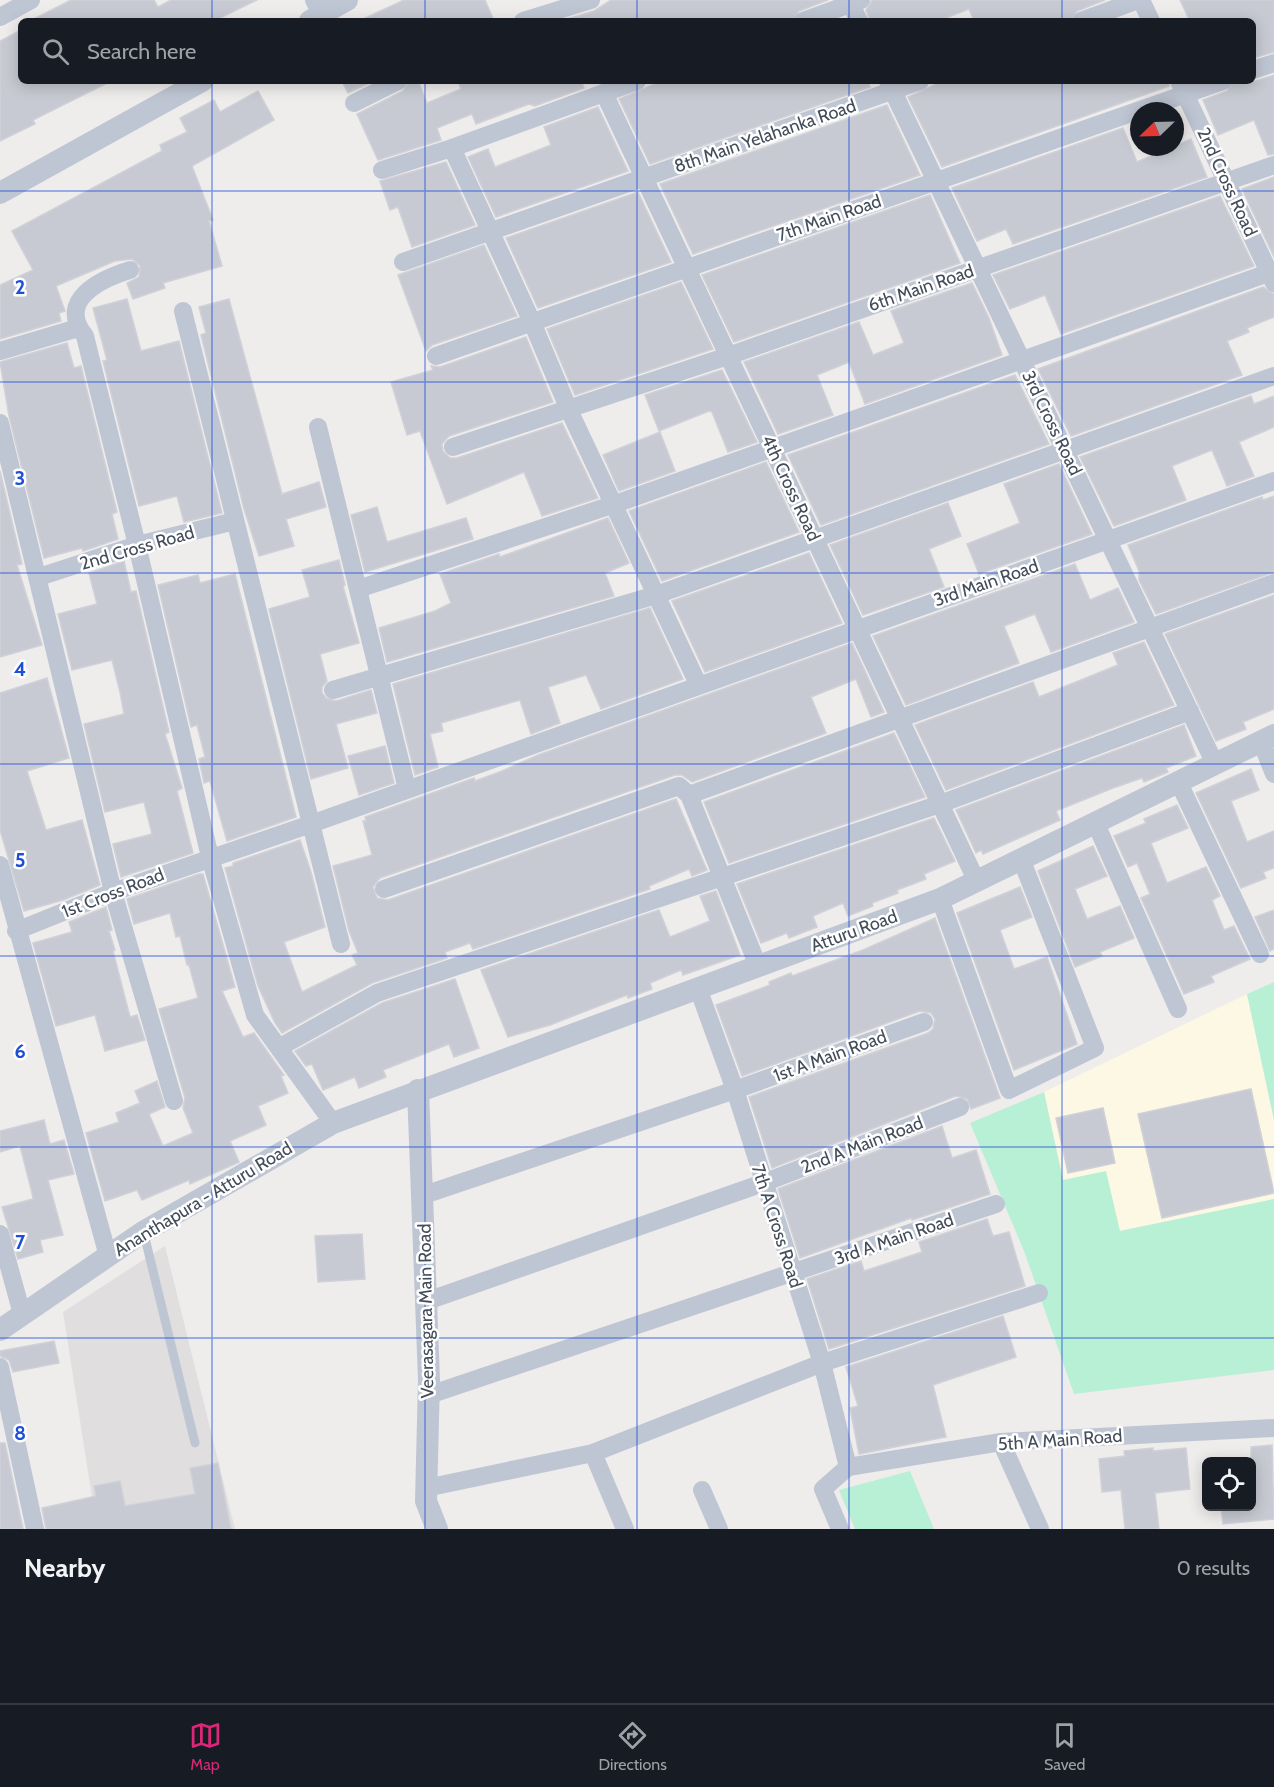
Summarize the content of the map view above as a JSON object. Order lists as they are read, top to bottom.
{
  "streets": {
    "street": [
      "8th Main Yelahanka Road",
      "2nd Cross Road",
      "7th Main Road",
      "6th Main Road",
      "3rd Cross Road",
      "4th Cross Road",
      "3rd Main Road",
      "1st Cross Road",
      "Atturu Road",
      "1st A Main Road",
      "2nd A Main Road",
      "Ananthapura - Atturu Road",
      "7th A Cross Road",
      "3rd A Main Road",
      "Veerasagara Main Road",
      "5th A Main Road"
    ]
  },
  "crossings": [
    ["8th Main Yelahanka Road", "3rd Cross Road"],
    ["8th Main Yelahanka Road", "4th Cross Road"],
    ["2nd Cross Road", "7th Main Road"],
    ["2nd Cross Road", "6th Main Road"],
    ["7th Main Road", "3rd Cross Road"],
    ["7th Main Road", "4th Cross Road"],
    ["6th Main Road", "3rd Cross Road"],
    ["6th Main Road", "4th Cross Road"],
    ["3rd Cross Road", "3rd Main Road"],
    ["3rd Cross Road", "Atturu Road"],
    ["4th Cross Road", "3rd Main Road"],
    ["4th Cross Road", "Atturu Road"],
    ["Atturu Road", "Ananthapura - Atturu Road"],
    ["Atturu Road", "7th A Cross Road"],
    ["Atturu Road", "Veerasagara Main Road"],
    ["1st A Main Road", "7th A Cross Road"],
    ["1st A Main Road", "Veerasagara Main Road"],
    ["2nd A Main Road", "7th A Cross Road"],
    ["2nd A Main Road", "Veerasagara Main Road"],
    ["Ananthapura - Atturu Road", "Veerasagara Main Road"],
    ["7th A Cross Road", "3rd A Main Road"],
    ["7th A Cross Road", "5th A Main Road"],
    ["3rd A Main Road", "Veerasagara Main Road"]
  ],
  "north": "bottom left",
  "page": {
    "search": "Search here",
    "heading": ["Nearby", "0 results"],
    "nav": ["Map", "Directions", "Saved"]
  },
  "grid": {
    "rows": [
      "2",
      "3",
      "4",
      "5",
      "6",
      "7",
      "8"
    ]
  }
}
